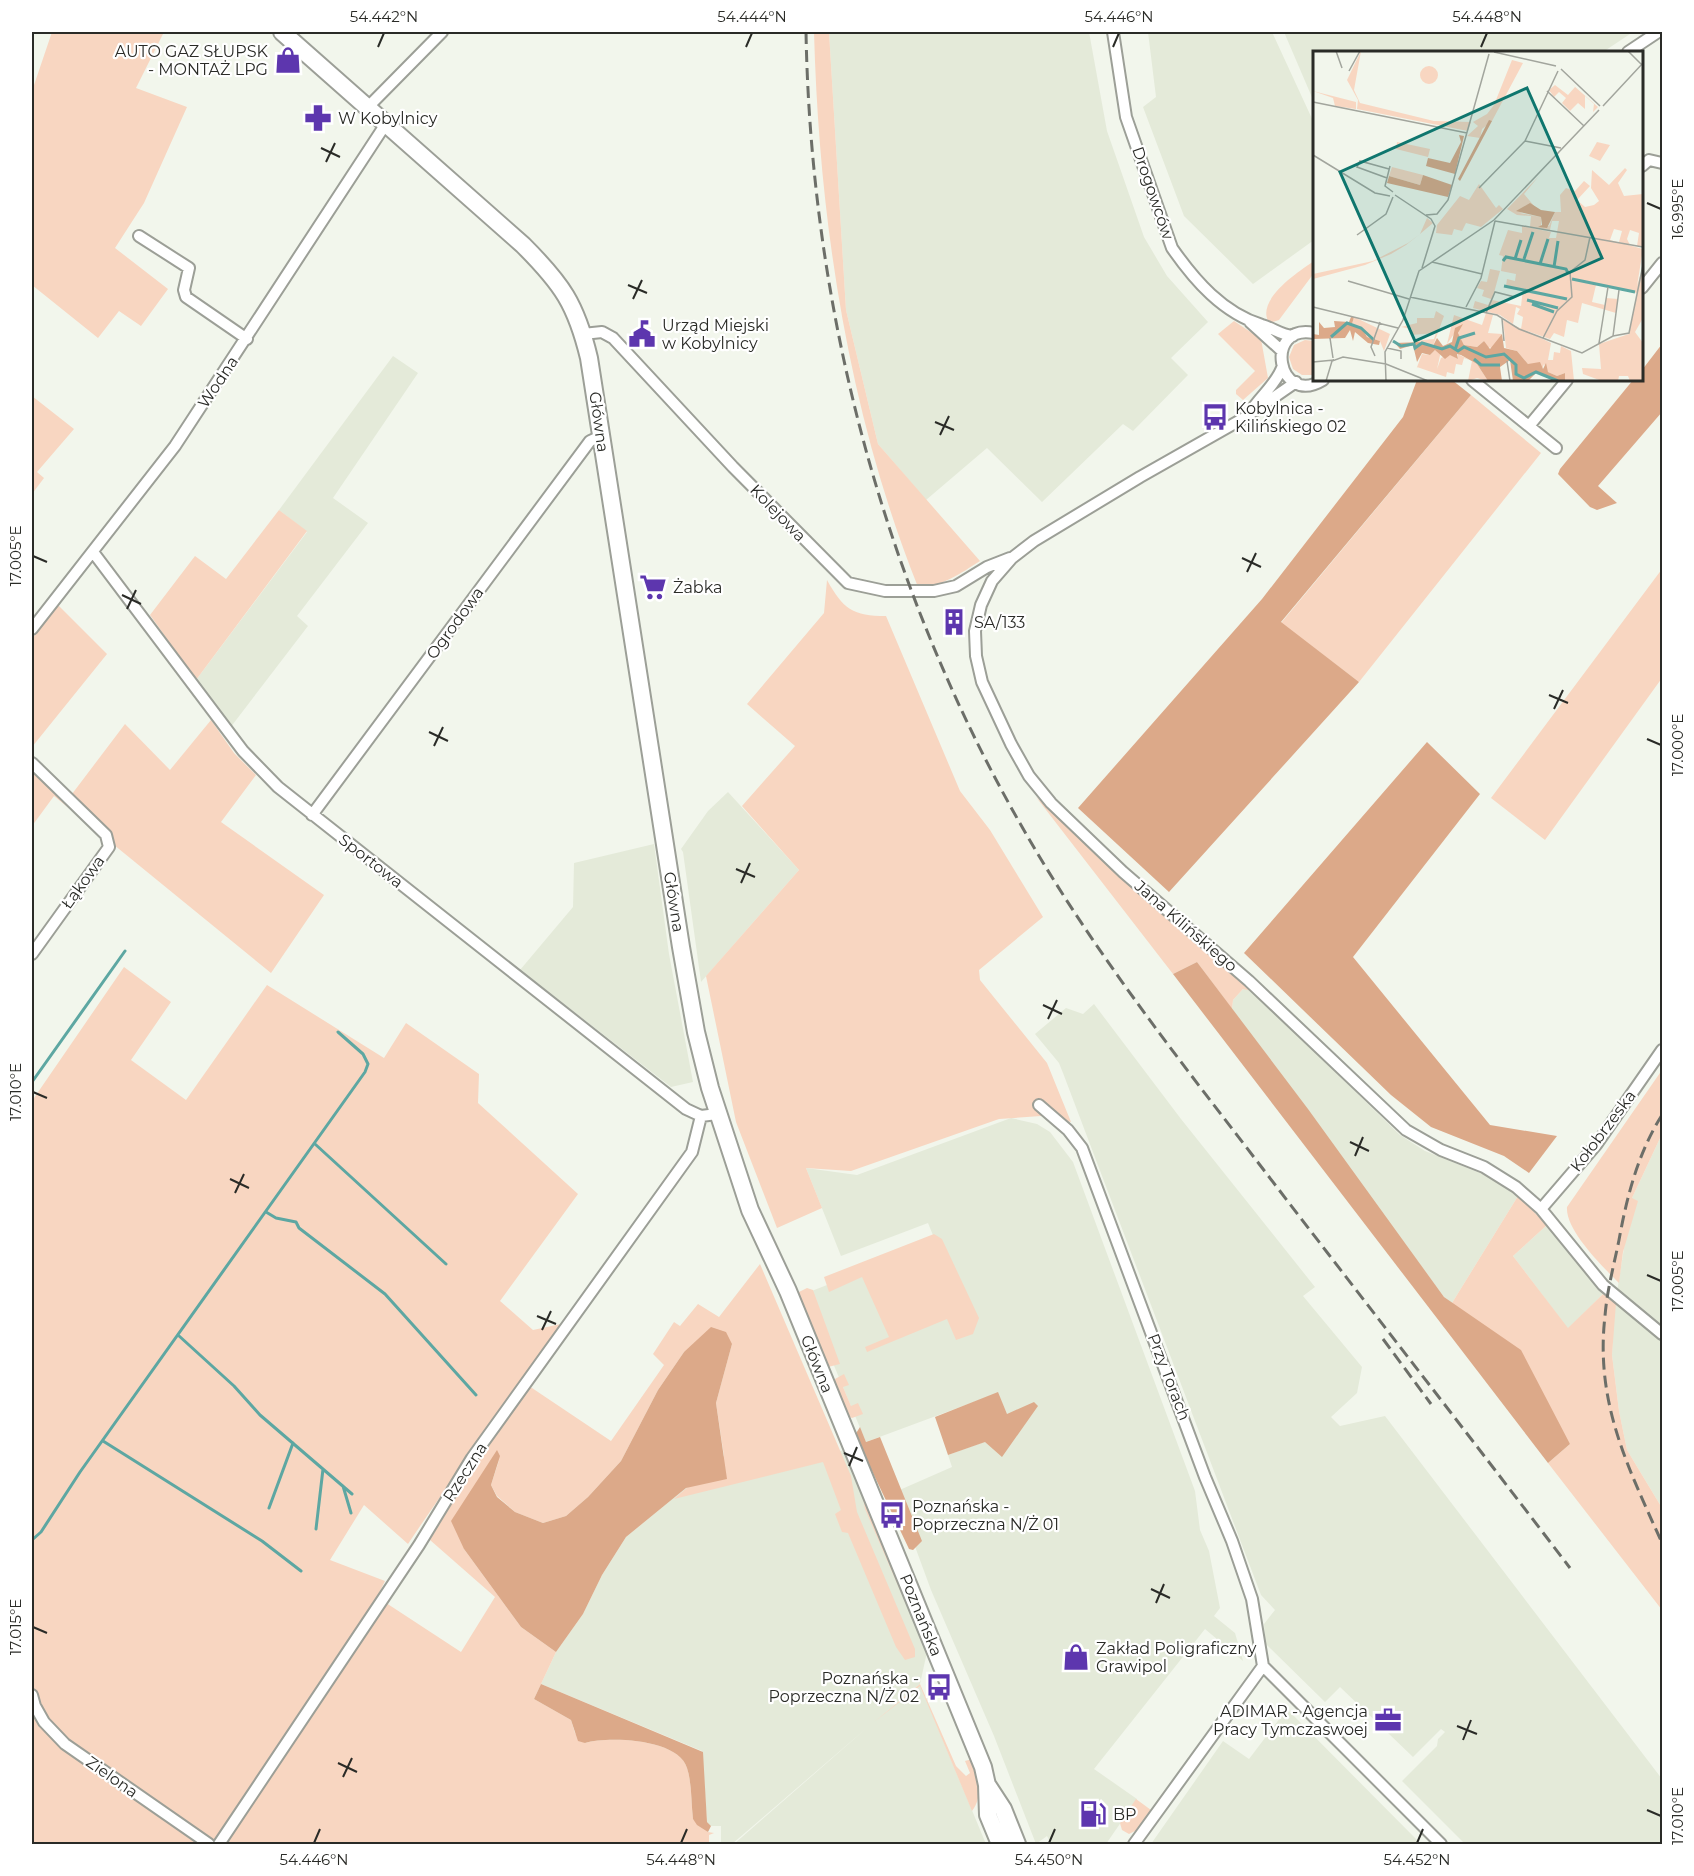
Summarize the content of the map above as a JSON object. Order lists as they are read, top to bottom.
{
  "streets": {
    "main road": ["Główna", "Poznańska"],
    "street": [
      "Drogowców",
      "Wodna",
      "Kolejowa",
      "Ogrodowa",
      "Sportowa",
      "Łąkowa",
      "Jana Kilińskiego",
      "Kołobrzeska",
      "Przy Torach",
      "Rzeczna",
      "Zielona"
    ]
  },
  "crossings": [
    ["Wodna", "Główna"],
    ["Wodna", "Sportowa"],
    ["Główna", "Kolejowa"],
    ["Główna", "Ogrodowa"],
    ["Główna", "Sportowa"],
    ["Główna", "Rzeczna"],
    ["Główna", "Poznańska"],
    ["Kolejowa", "Jana Kilińskiego"],
    ["Ogrodowa", "Sportowa"],
    ["Sportowa", "Rzeczna"],
    ["Jana Kilińskiego", "Kołobrzeska"]
  ],
  "places": {
    "shop": ["AUTO GAZ SŁUPSK - MONTAŻ LPG", "Zakład Poligraficzny Grawipol"],
    "pharmacy": ["W Kobylnicy"],
    "public building": ["Urząd Miejski w Kobylnicy"],
    "bus stop": ["Kobylnica - Kilińskiego 02", "Poznańska - Poprzeczna N/Ż 01", "Poznańska - Poprzeczna N/Ż 02"],
    "supermarket": ["Żabka"],
    "building": ["SA/133"],
    "office": ["ADIMAR - Agencja Pracy Tymczaswoej"],
    "fuel station": ["BP"]
  },
  "coordinates": [
    "54.442°N",
    "54.444°N",
    "54.446°N",
    "54.448°N",
    "16.995°E",
    "17.005°E",
    "17.000°E",
    "17.010°E",
    "17.015°E",
    "54.450°N",
    "54.452°N"
  ]
}
